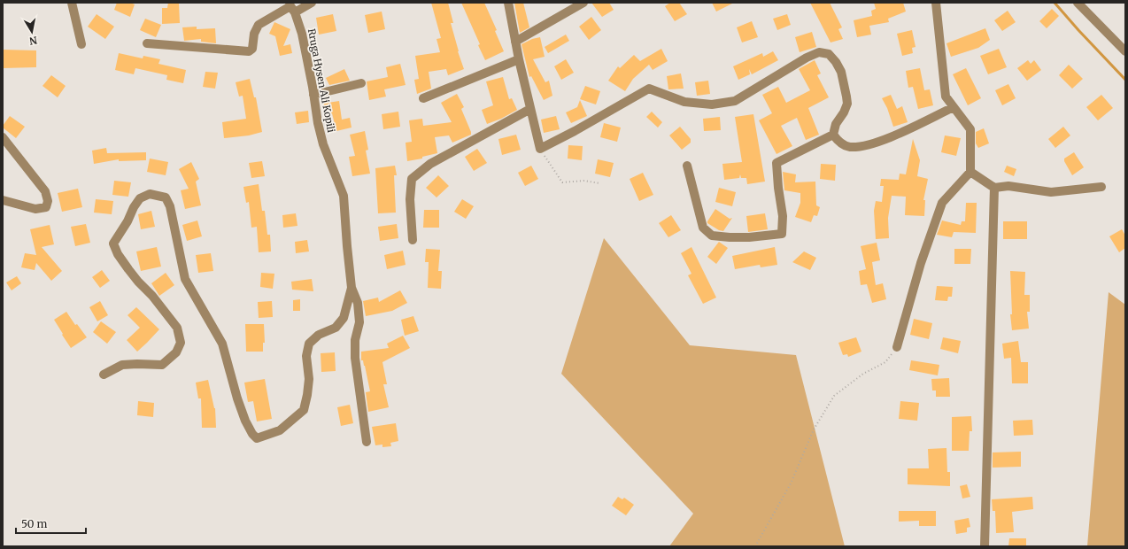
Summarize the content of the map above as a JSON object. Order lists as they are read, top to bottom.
{
  "streets": {
    "street": ["Rruga Hysen Ali Kopili"]
  },
  "scale_bar": "50 m",
  "north": "bottom"
}
